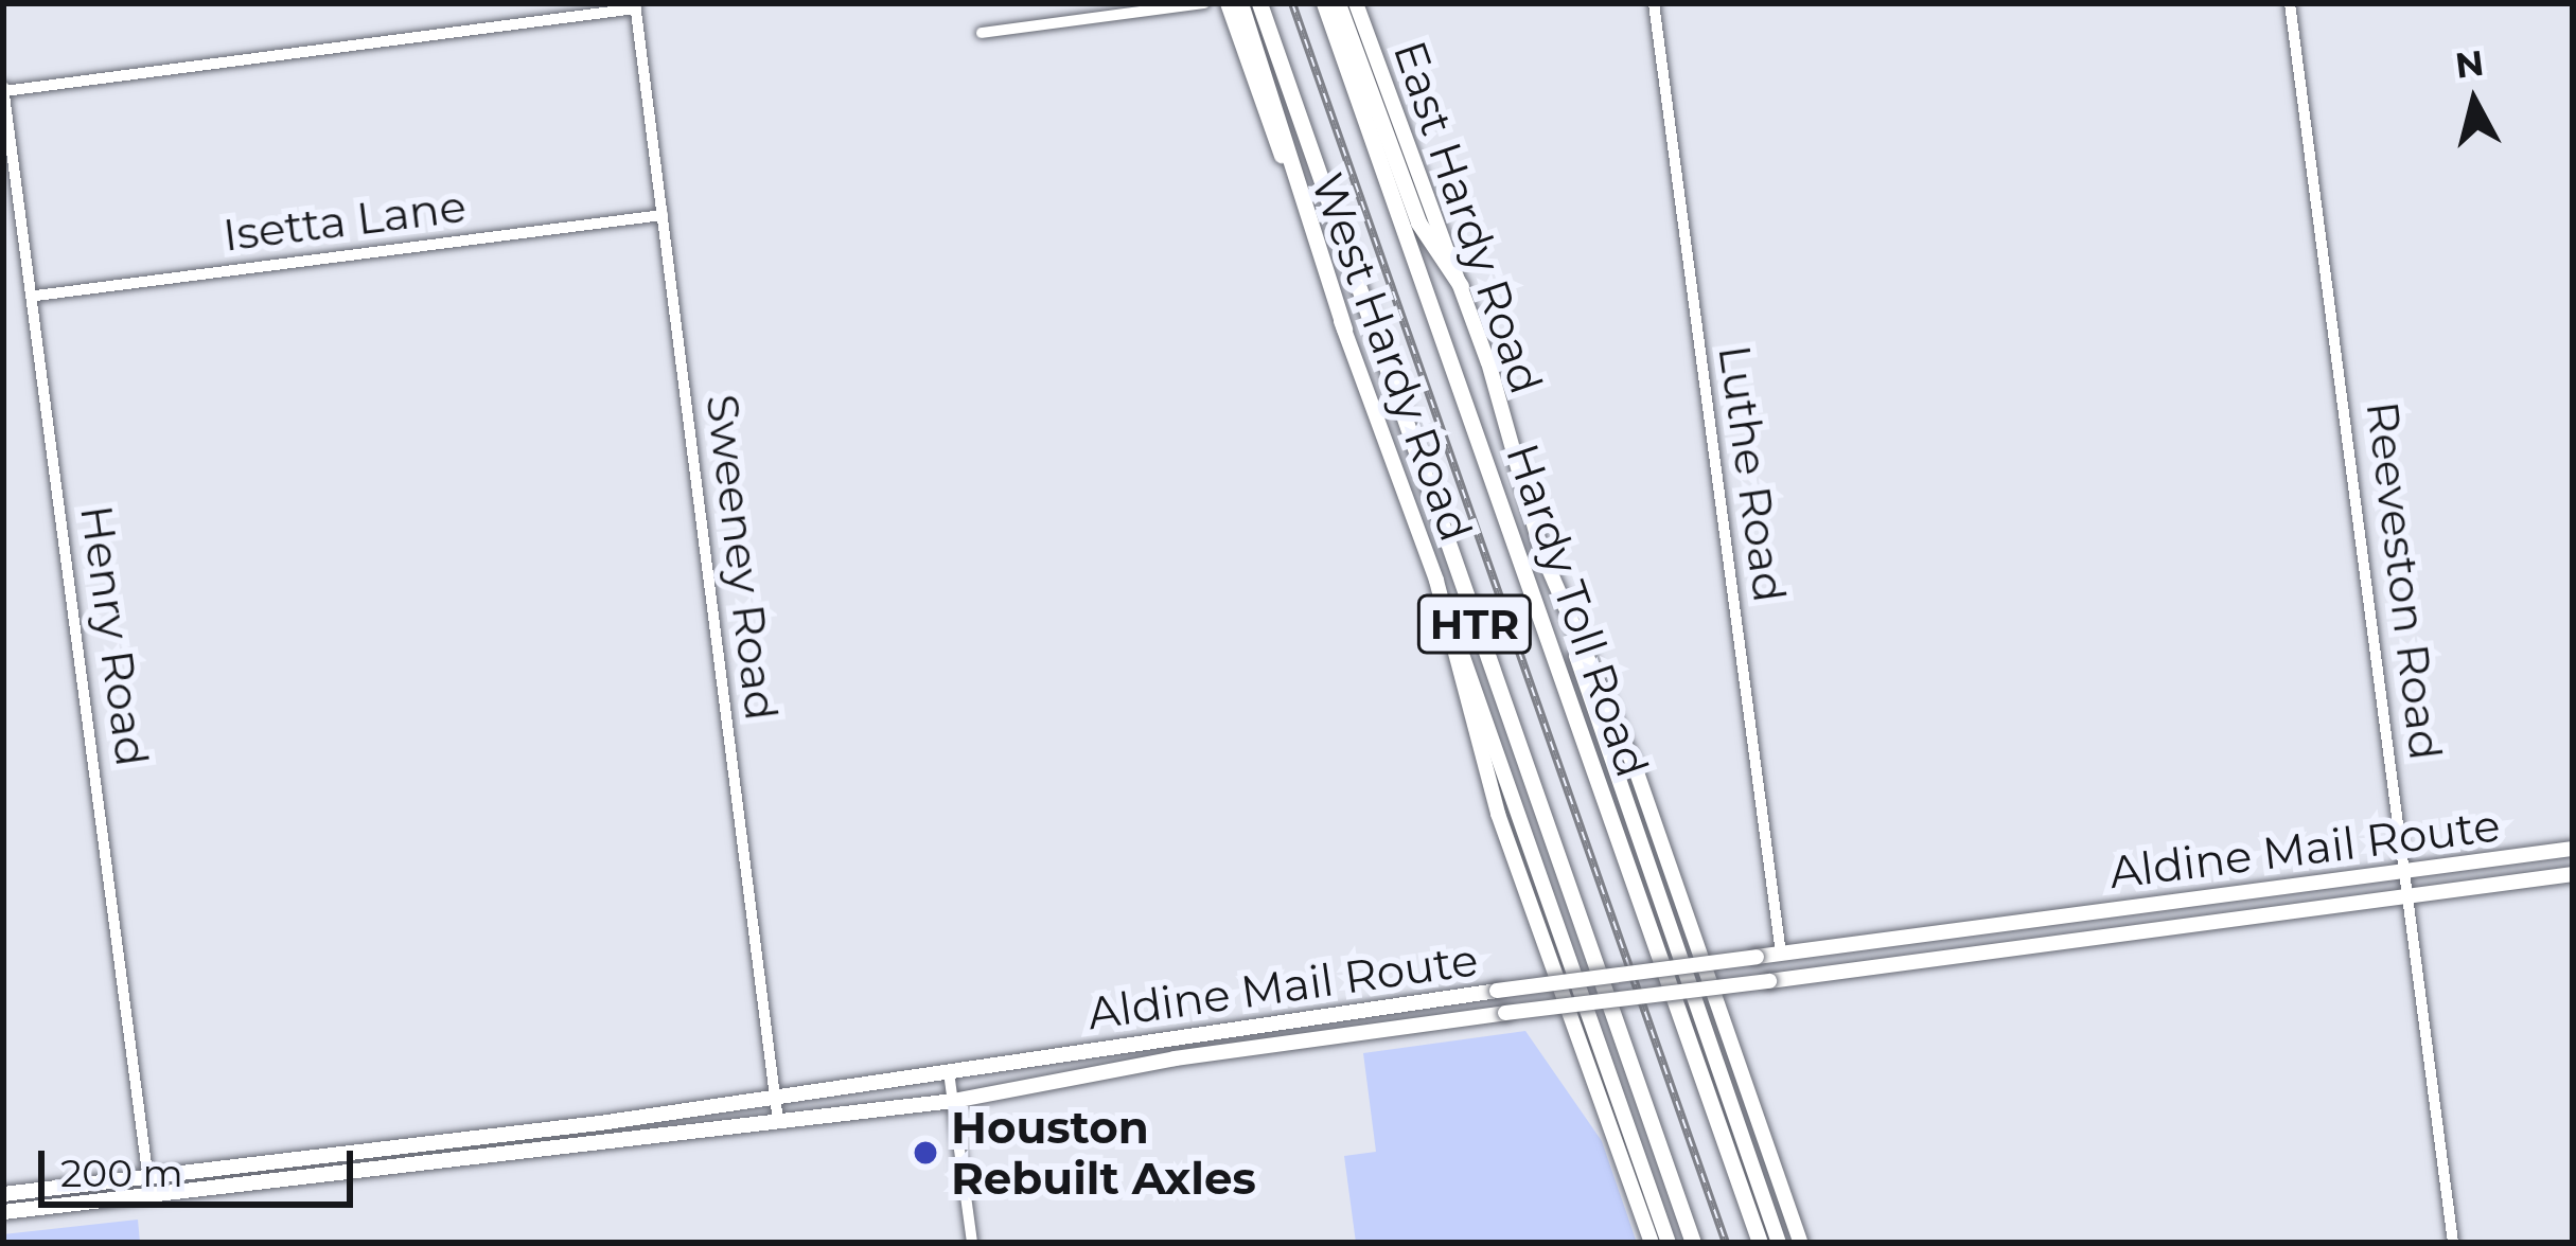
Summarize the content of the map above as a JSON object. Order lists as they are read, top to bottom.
{
  "streets": {
    "highway": ["Hardy Toll Road", "HTR"],
    "main road": ["East Hardy Road", "West Hardy Road", "Aldine Mail Route"],
    "street": [
      "Isetta Lane",
      "Luthe Road",
      "Sweeney Road",
      "Reeveston Road",
      "Henry Road"
    ]
  },
  "crossings": [
    ["Isetta Lane", "Sweeney Road"],
    ["Isetta Lane", "Henry Road"],
    ["Luthe Road", "Aldine Mail Route"],
    ["Sweeney Road", "Aldine Mail Route"],
    ["Reeveston Road", "Aldine Mail Route"],
    ["Henry Road", "Aldine Mail Route"]
  ],
  "places": ["Houston Rebuilt Axles"],
  "scale_bar": "200 m",
  "north": "top"
}
